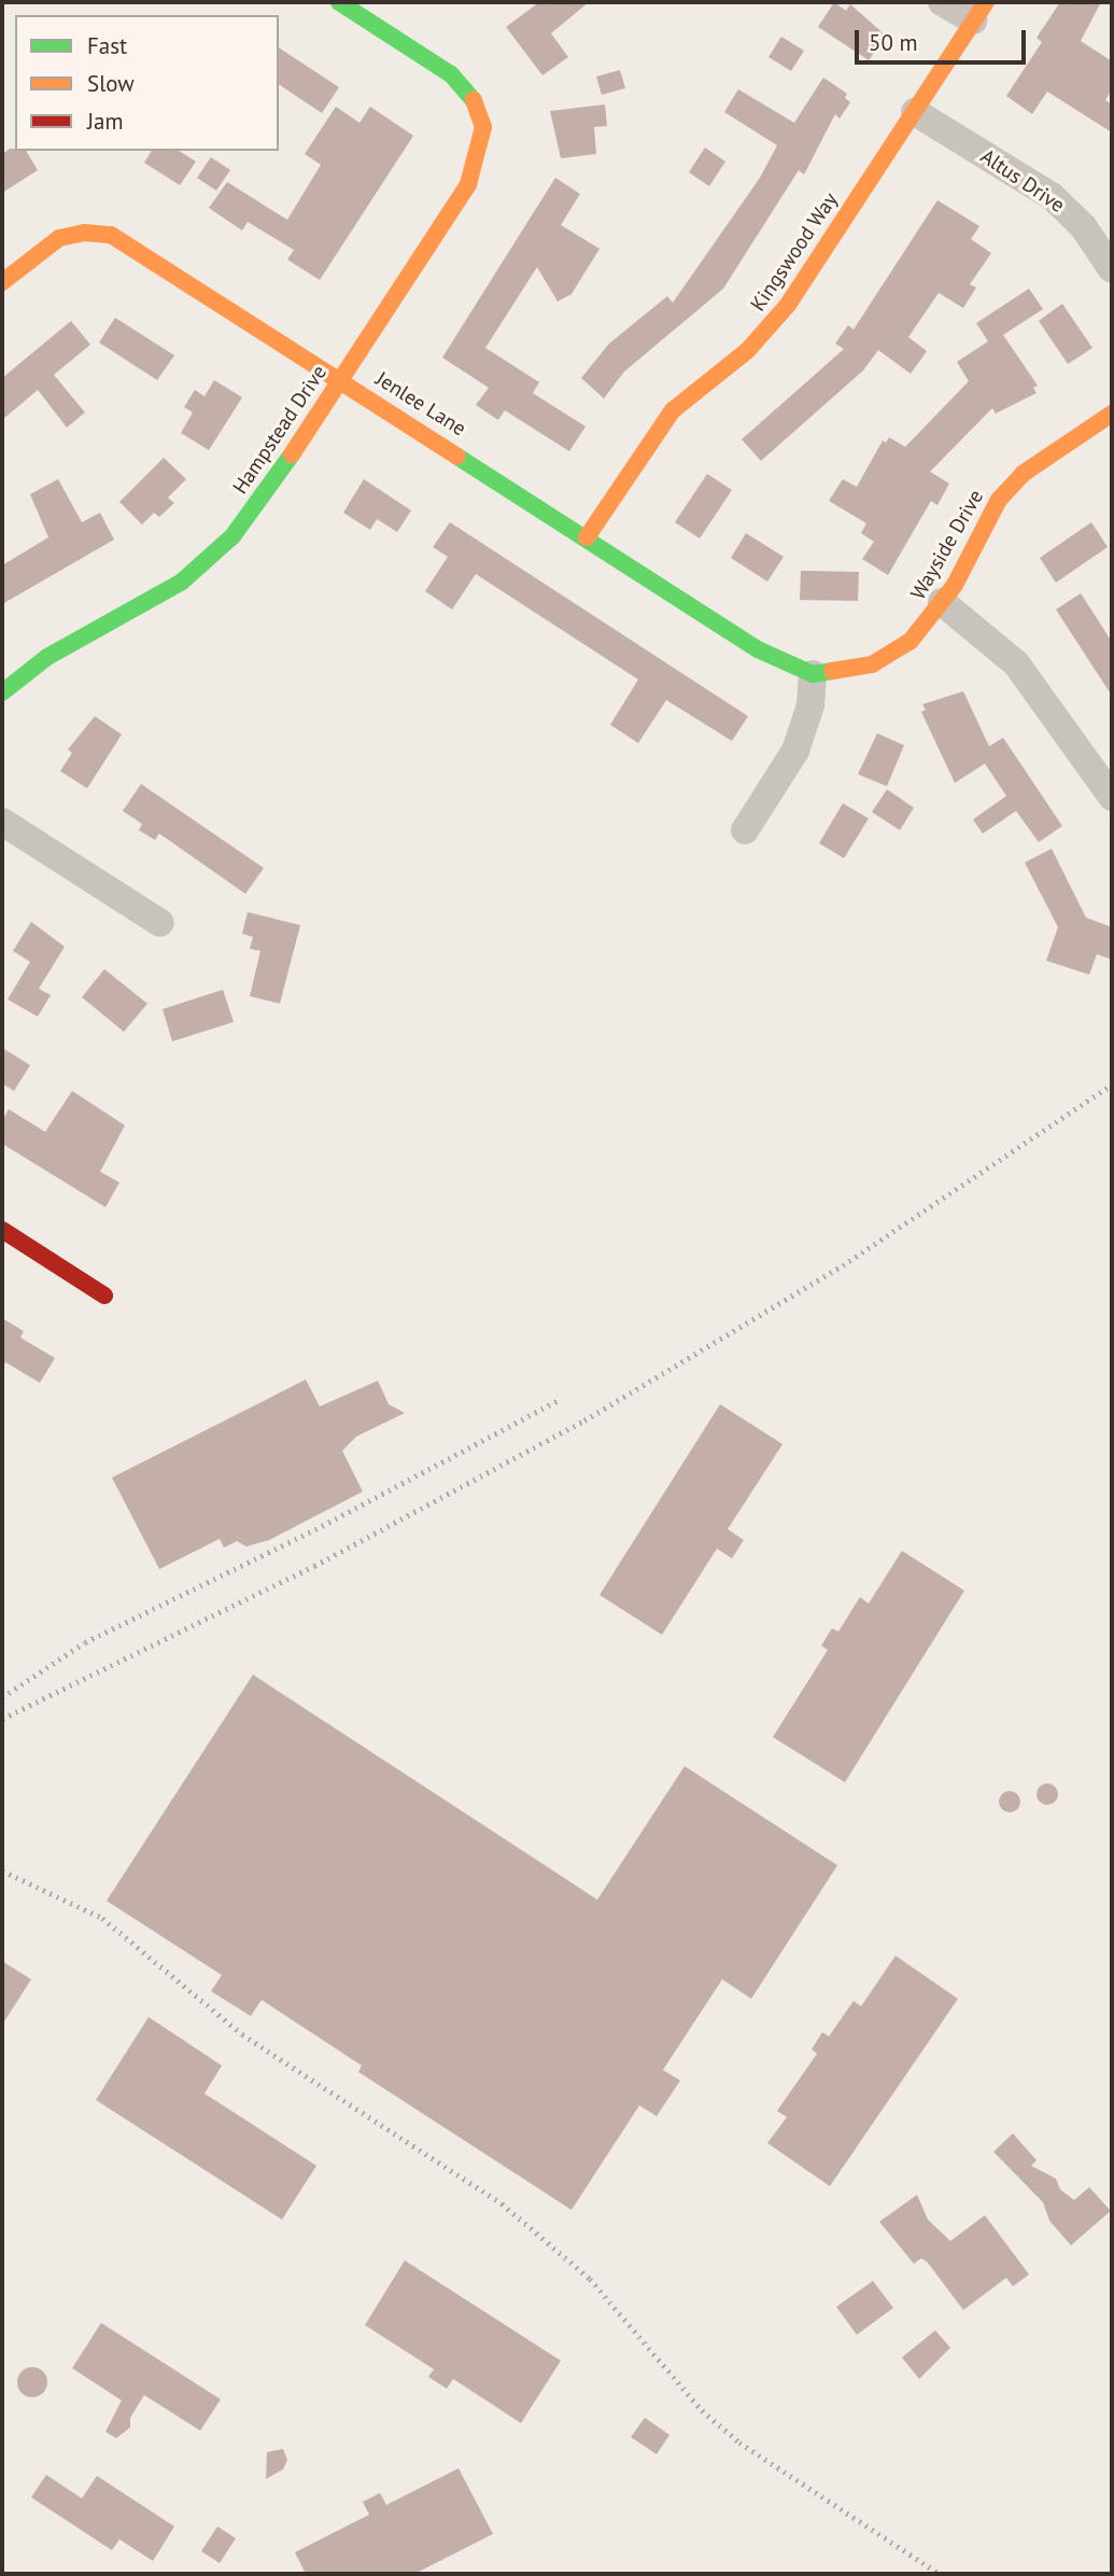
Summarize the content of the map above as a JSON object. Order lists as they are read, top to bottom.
{
  "streets": {
    "street": [
      "Altus Drive",
      "Kingswood Way",
      "Jenlee Lane",
      "Hampstead Drive",
      "Wayside Drive"
    ]
  },
  "crossings": [
    ["Altus Drive", "Kingswood Way"],
    ["Kingswood Way", "Jenlee Lane"],
    ["Jenlee Lane", "Hampstead Drive"],
    ["Jenlee Lane", "Wayside Drive"]
  ],
  "legend": ["Fast", "Slow", "Jam"],
  "scale_bar": "50 m"
}
